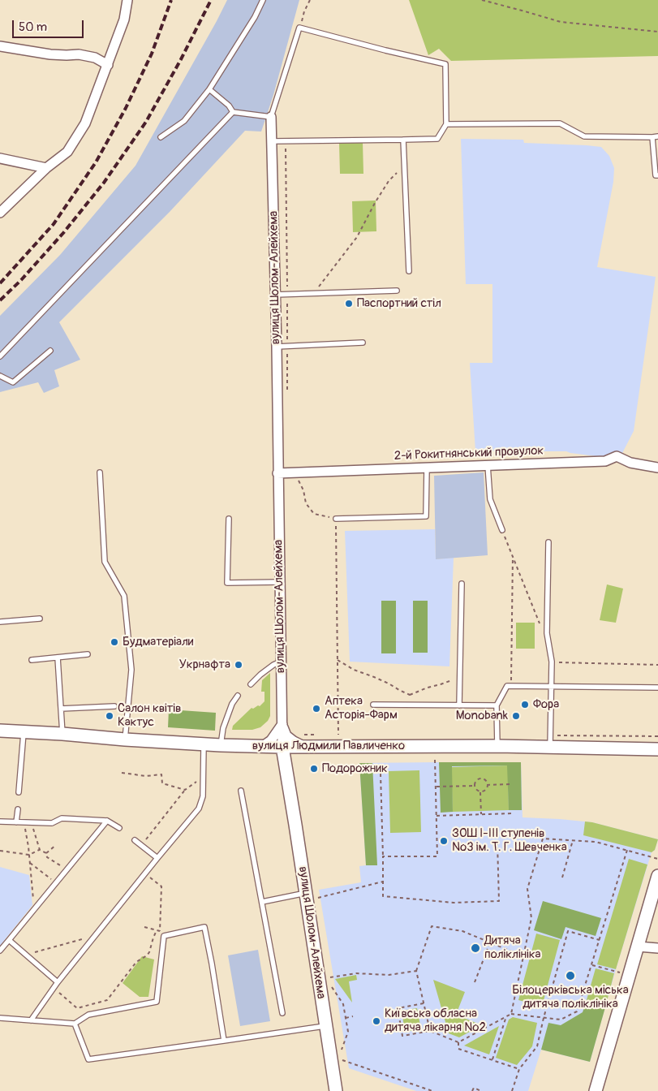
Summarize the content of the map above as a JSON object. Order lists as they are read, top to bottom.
{
  "streets": {
    "main road": ["вулиця Шолом-Алейхема", "вулиця Людмили Павличенко"],
    "street": ["2-й Рокитнянський провулок"]
  },
  "crossings": [
    ["вулиця Шолом-Алейхема", "2-й Рокитнянський провулок"],
    ["вулиця Шолом-Алейхема", "вулиця Людмили Павличенко"]
  ],
  "places": [
    "Паспортний стіл",
    "Будматеріали",
    "Укрнафта",
    "Фора",
    "Аптека Асторія-Фарм",
    "Салон квітів Кактус",
    "Monobank",
    "Подорожник",
    "ЗОШ І-ІІІ ступенів №3 ім. Т. Г. Шевченка",
    "Дитяча поліклініка",
    "Білоцерківська міська дитяча поліклініка",
    "Київська обласна дитяча лікарня №2"
  ],
  "scale_bar": "50 m"
}
